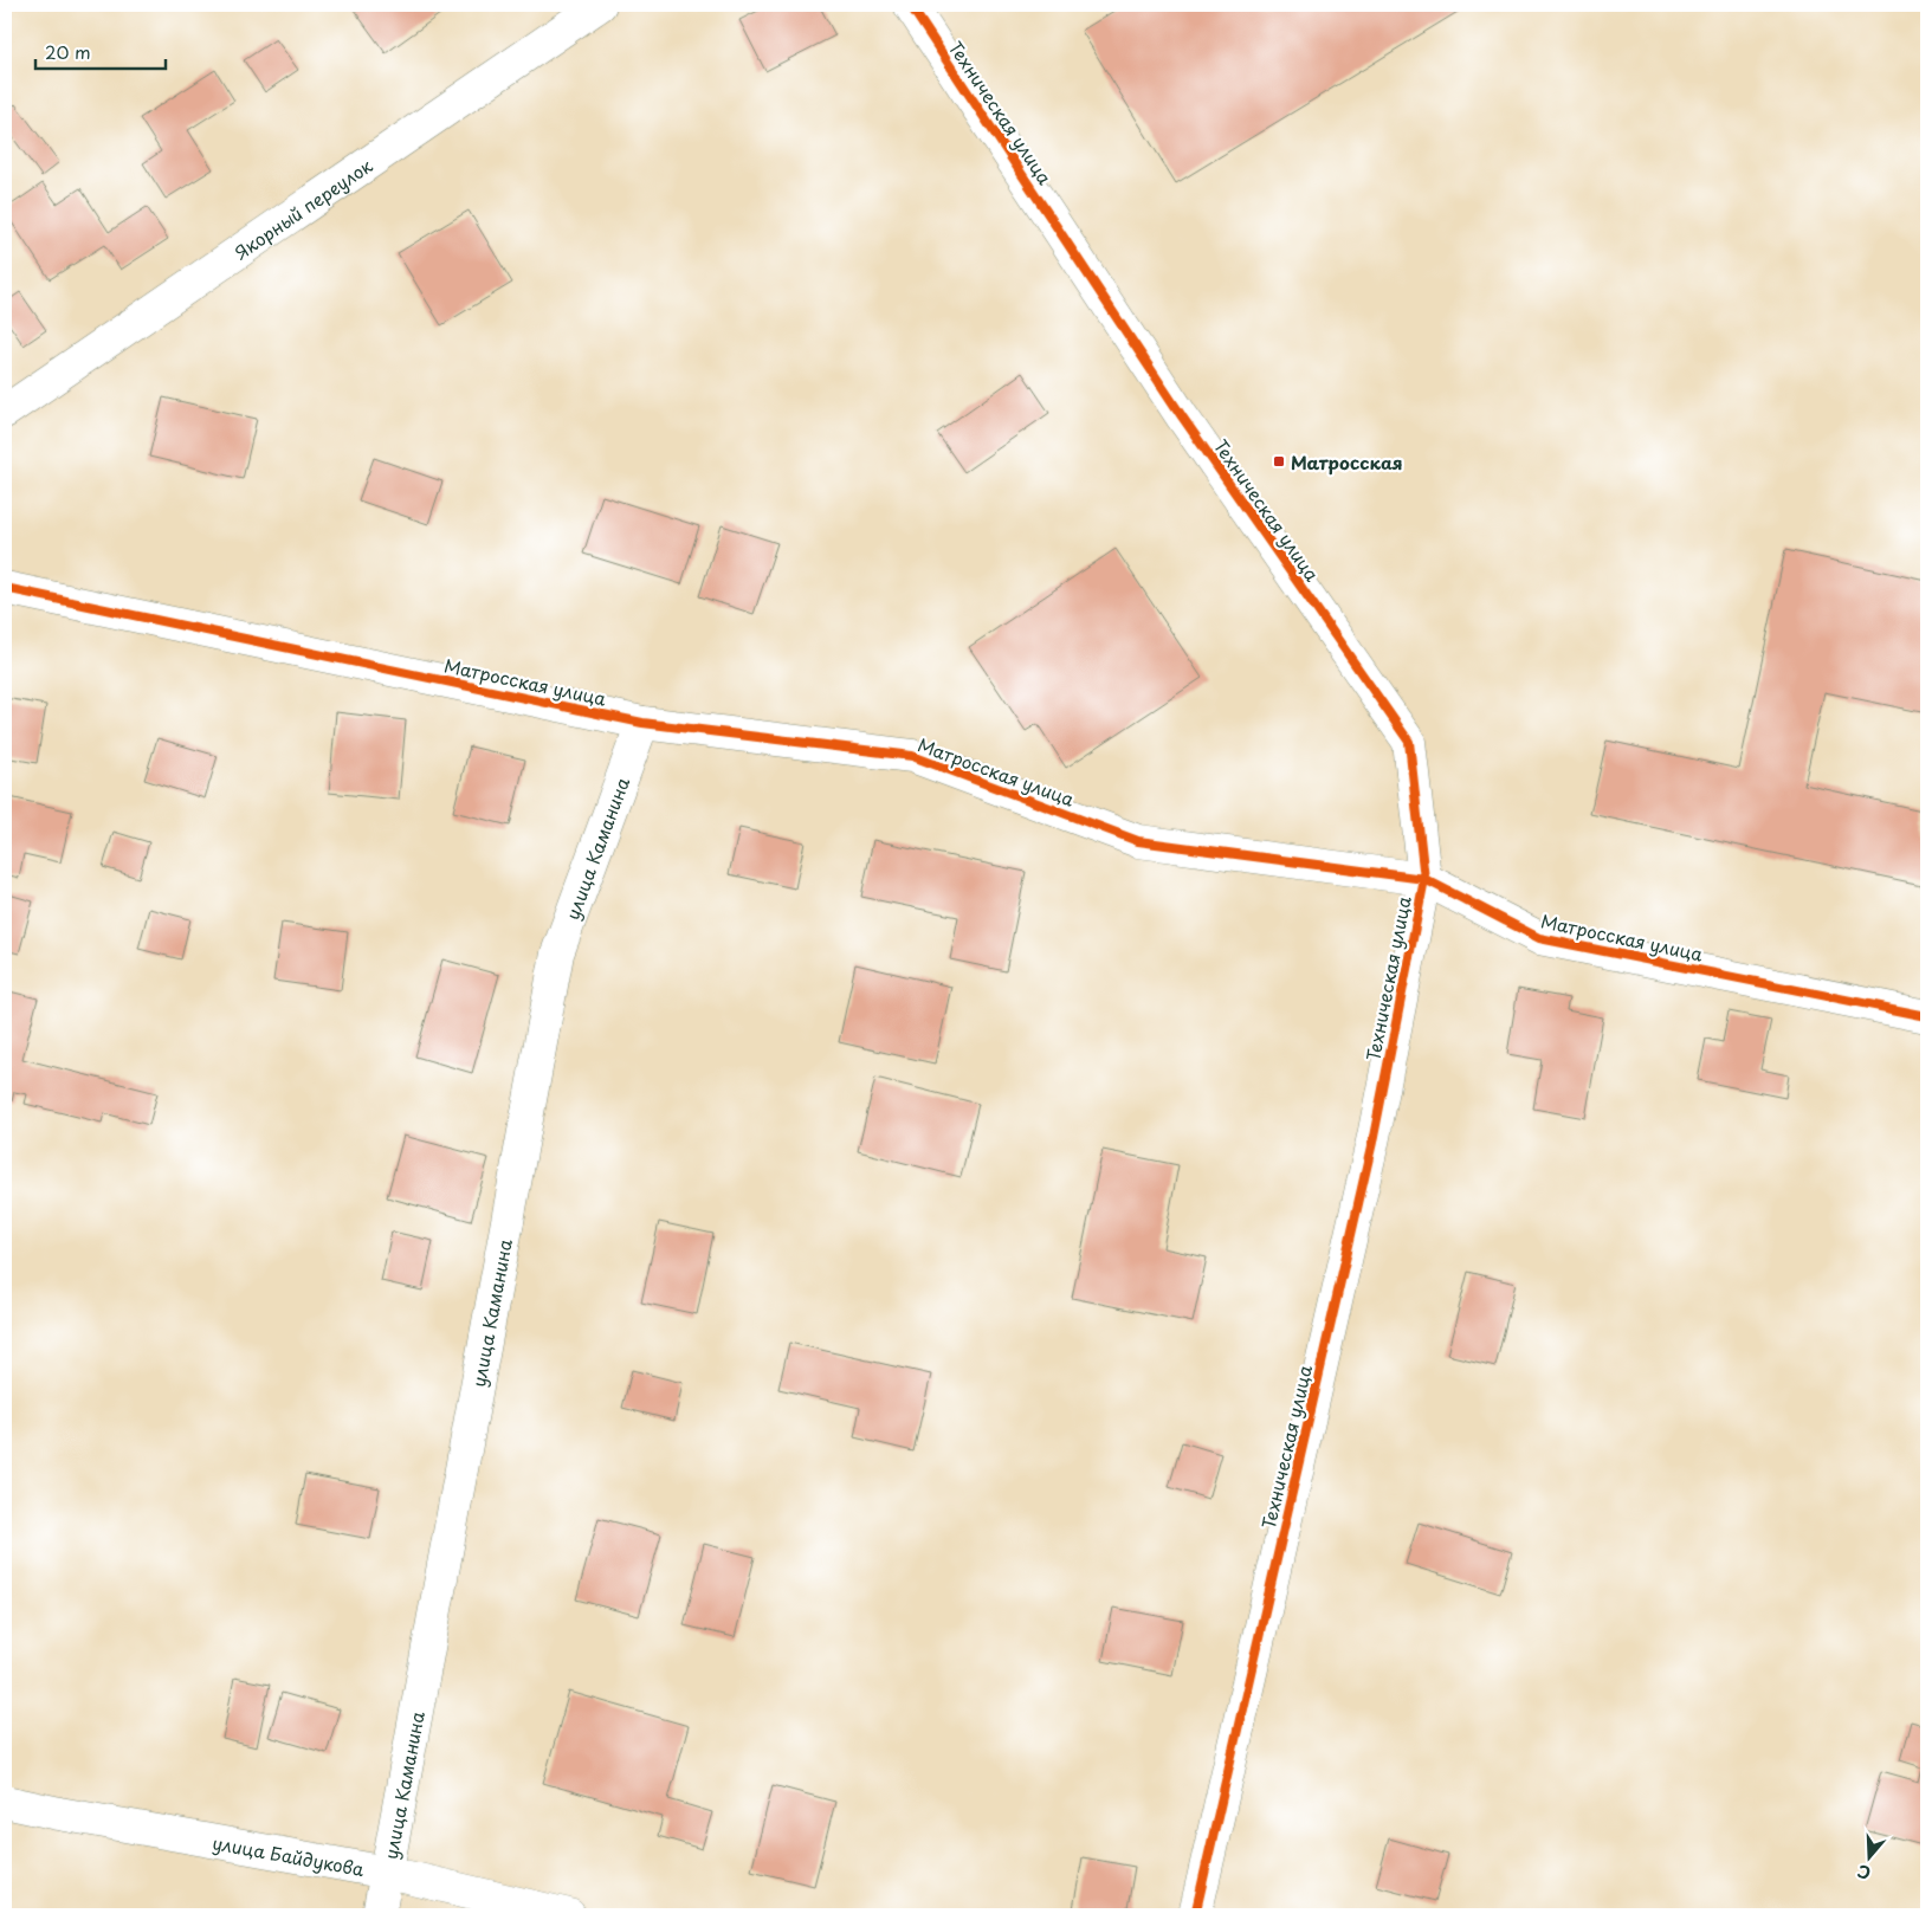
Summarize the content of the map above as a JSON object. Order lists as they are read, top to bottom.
{
  "streets": {
    "street": [
      "Техническая улица",
      "Якорный переулок",
      "Матросская улица",
      "улица Каманина",
      "улица Байдукова"
    ]
  },
  "crossings": [
    ["Техническая улица", "Матросская улица"],
    ["Матросская улица", "улица Каманина"],
    ["улица Каманина", "улица Байдукова"]
  ],
  "places": {
    "transit": ["Матросская"]
  },
  "scale_bar": "20 m",
  "north": "bottom"
}
